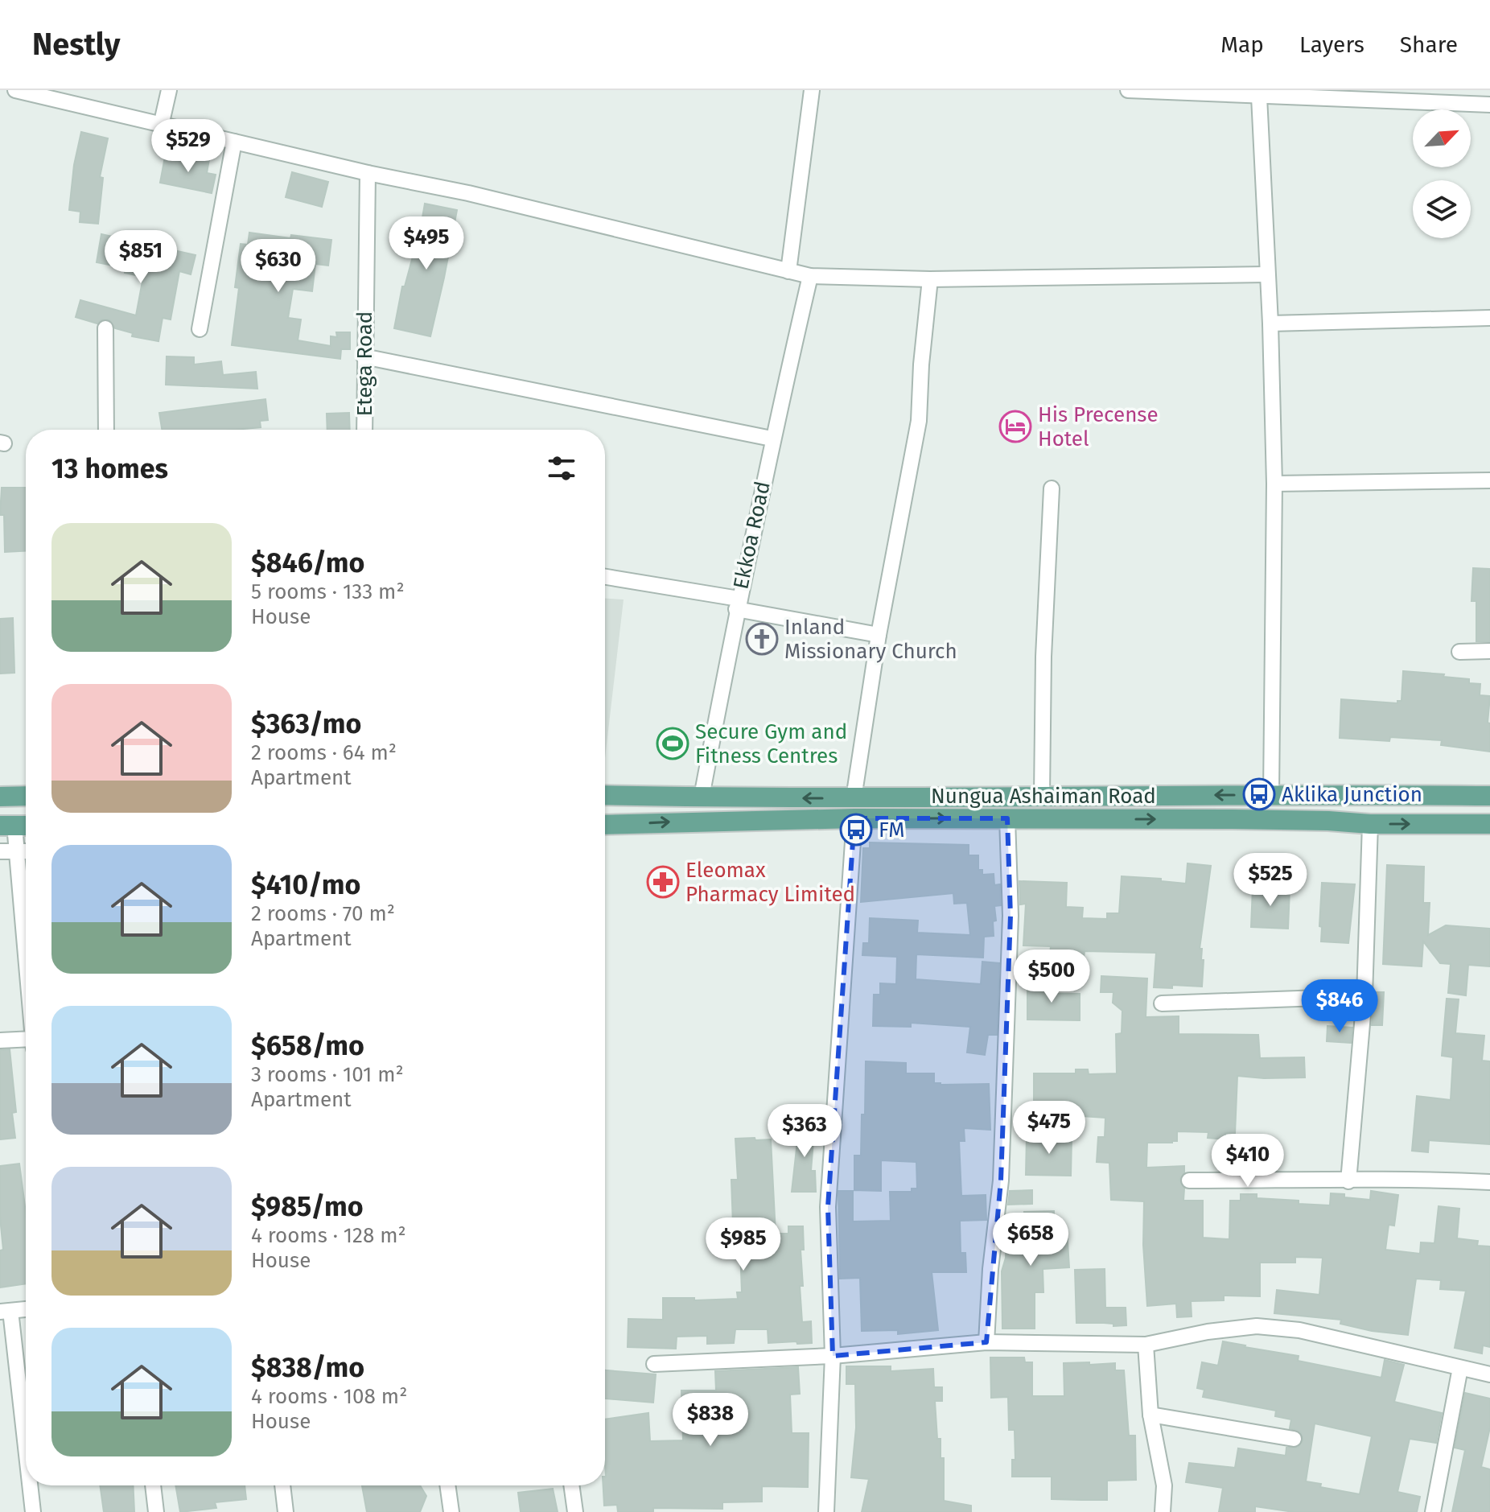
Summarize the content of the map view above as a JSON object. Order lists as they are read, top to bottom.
{
  "streets": {
    "main road": ["Nungua Ashaiman Road"],
    "street": ["Etega Road", "Ekkoa Road"]
  },
  "crossings": [
    ["Ekkoa Road", "Nungua Ashaiman Road"]
  ],
  "places": {
    "hotel": ["His Precense Hotel"],
    "church": ["Inland Missionary Church"],
    "sports": ["Secure Gym and Fitness Centres"],
    "bus stop": ["Aklika Junction", "FM"],
    "pharmacy": ["Eleomax Pharmacy Limited"]
  },
  "north": "top right",
  "page": {
    "header": "Nestly",
    "nav": ["Map", "Layers", "Share"],
    "price": [
      "$529",
      "$495",
      "$851",
      "$630",
      "$525",
      "$500",
      "$846",
      "$475",
      "$363",
      "$410",
      "$658",
      "$985",
      "$838"
    ],
    "heading": "13 homes",
    "list": [
      {
        "name": "$846/mo",
        "note": "5 rooms · 133 m² · House"
      },
      {
        "name": "$363/mo",
        "note": "2 rooms · 64 m² · Apartment"
      },
      {
        "name": "$410/mo",
        "note": "2 rooms · 70 m² · Apartment"
      },
      {
        "name": "$658/mo",
        "note": "3 rooms · 101 m² · Apartment"
      },
      {
        "name": "$985/mo",
        "note": "4 rooms · 128 m² · House"
      },
      {
        "name": "$838/mo",
        "note": "4 rooms · 108 m² · House"
      }
    ]
  }
}
